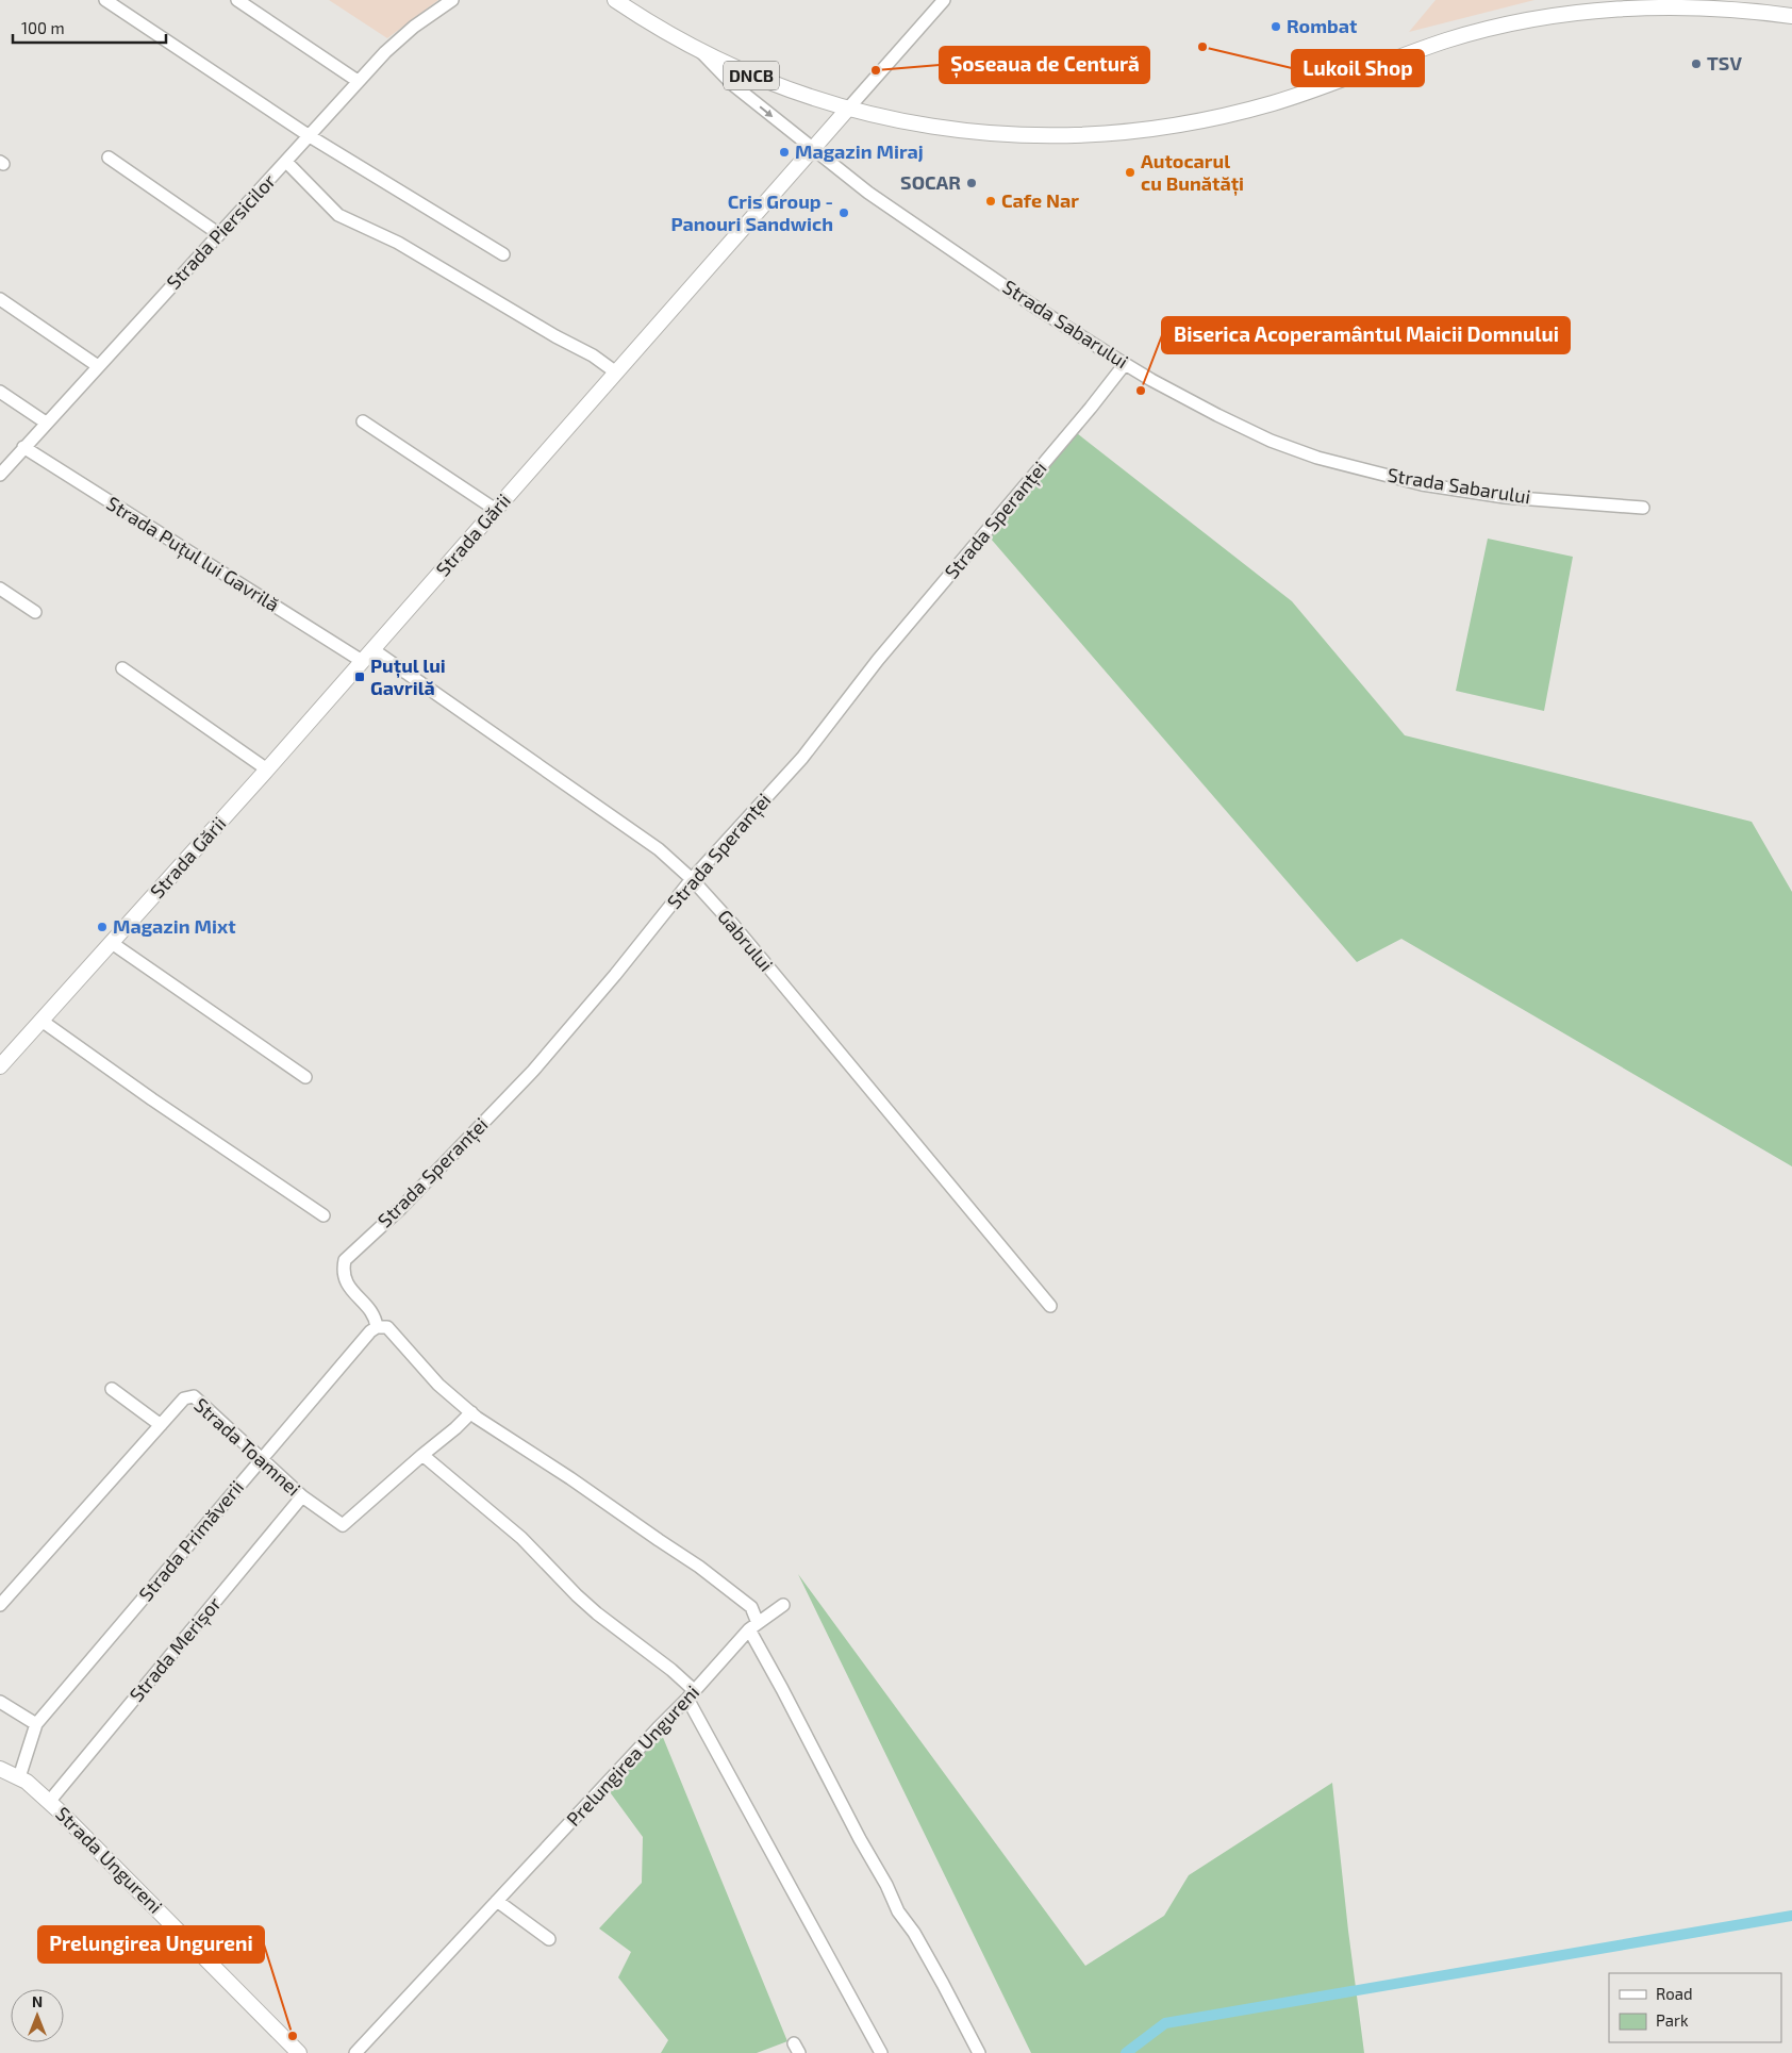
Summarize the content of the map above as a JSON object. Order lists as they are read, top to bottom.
{
  "streets": {
    "main road": ["DNCB", "Strada Gării", "Strada Ungureni"],
    "street": [
      "Strada Piersicilor",
      "Strada Sabarului",
      "Strada Speranței",
      "Strada Puțul lui Gavrilă",
      "Gabrului",
      "Strada Toamnei",
      "Strada Primăverii",
      "Strada Merișor",
      "Prelungirea Ungureni"
    ]
  },
  "crossings": [
    ["DNCB", "Strada Sabarului"],
    ["DNCB", "Strada Gării"],
    ["Strada Piersicilor", "Strada Puțul lui Gavrilă"],
    ["Strada Sabarului", "Strada Speranței"],
    ["Strada Sabarului", "Strada Gării"],
    ["Strada Speranței", "Gabrului"],
    ["Strada Speranței", "Strada Toamnei"],
    ["Strada Speranței", "Strada Primăverii"],
    ["Strada Speranței", "Prelungirea Ungureni"],
    ["Strada Gării", "Strada Puțul lui Gavrilă"],
    ["Strada Gării", "Gabrului"],
    ["Strada Toamnei", "Strada Primăverii"],
    ["Strada Toamnei", "Strada Merișor"],
    ["Strada Primăverii", "Strada Ungureni"],
    ["Strada Merișor", "Strada Ungureni"]
  ],
  "places": {
    "other": [
      "Rombat",
      "Lukoil Shop",
      "TSV",
      "Șoseaua de Centură",
      "Magazin Miraj",
      "Autocarul cu Bunătăți",
      "SOCAR",
      "Cafe Nar",
      "Cris Group - Panouri Sandwich",
      "Biserica Acoperamântul Maicii Domnului",
      "Magazin Mixt",
      "Prelungirea Ungureni"
    ],
    "transit": ["Puțul lui Gavrilă"]
  },
  "legend": ["Road", "Park"],
  "scale_bar": "100 m",
  "north": "top"
}
